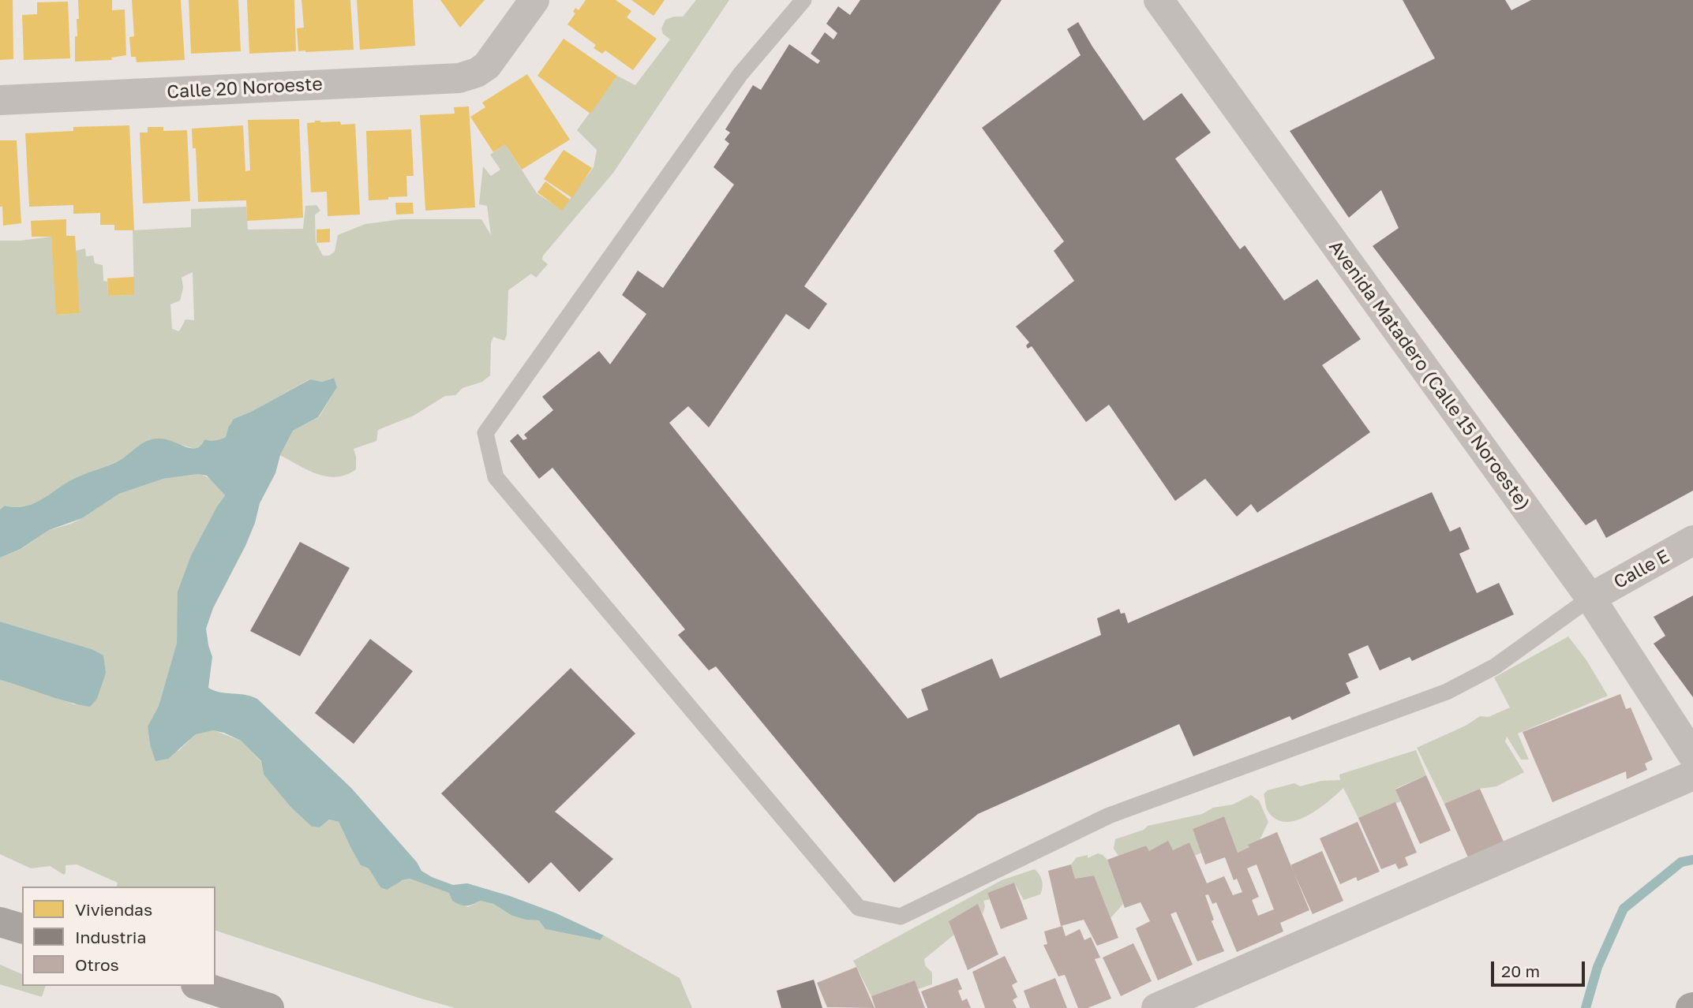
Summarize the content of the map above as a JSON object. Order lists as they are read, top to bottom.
{
  "streets": {
    "street": ["Calle 20 Noroeste", "Avenida Matadero (Calle 15 Noroeste)", "Calle E"]
  },
  "crossings": [
    ["Avenida Matadero (Calle 15 Noroeste)", "Calle E"]
  ],
  "legend": ["Viviendas", "Industria", "Otros"],
  "scale_bar": "20 m"
}
